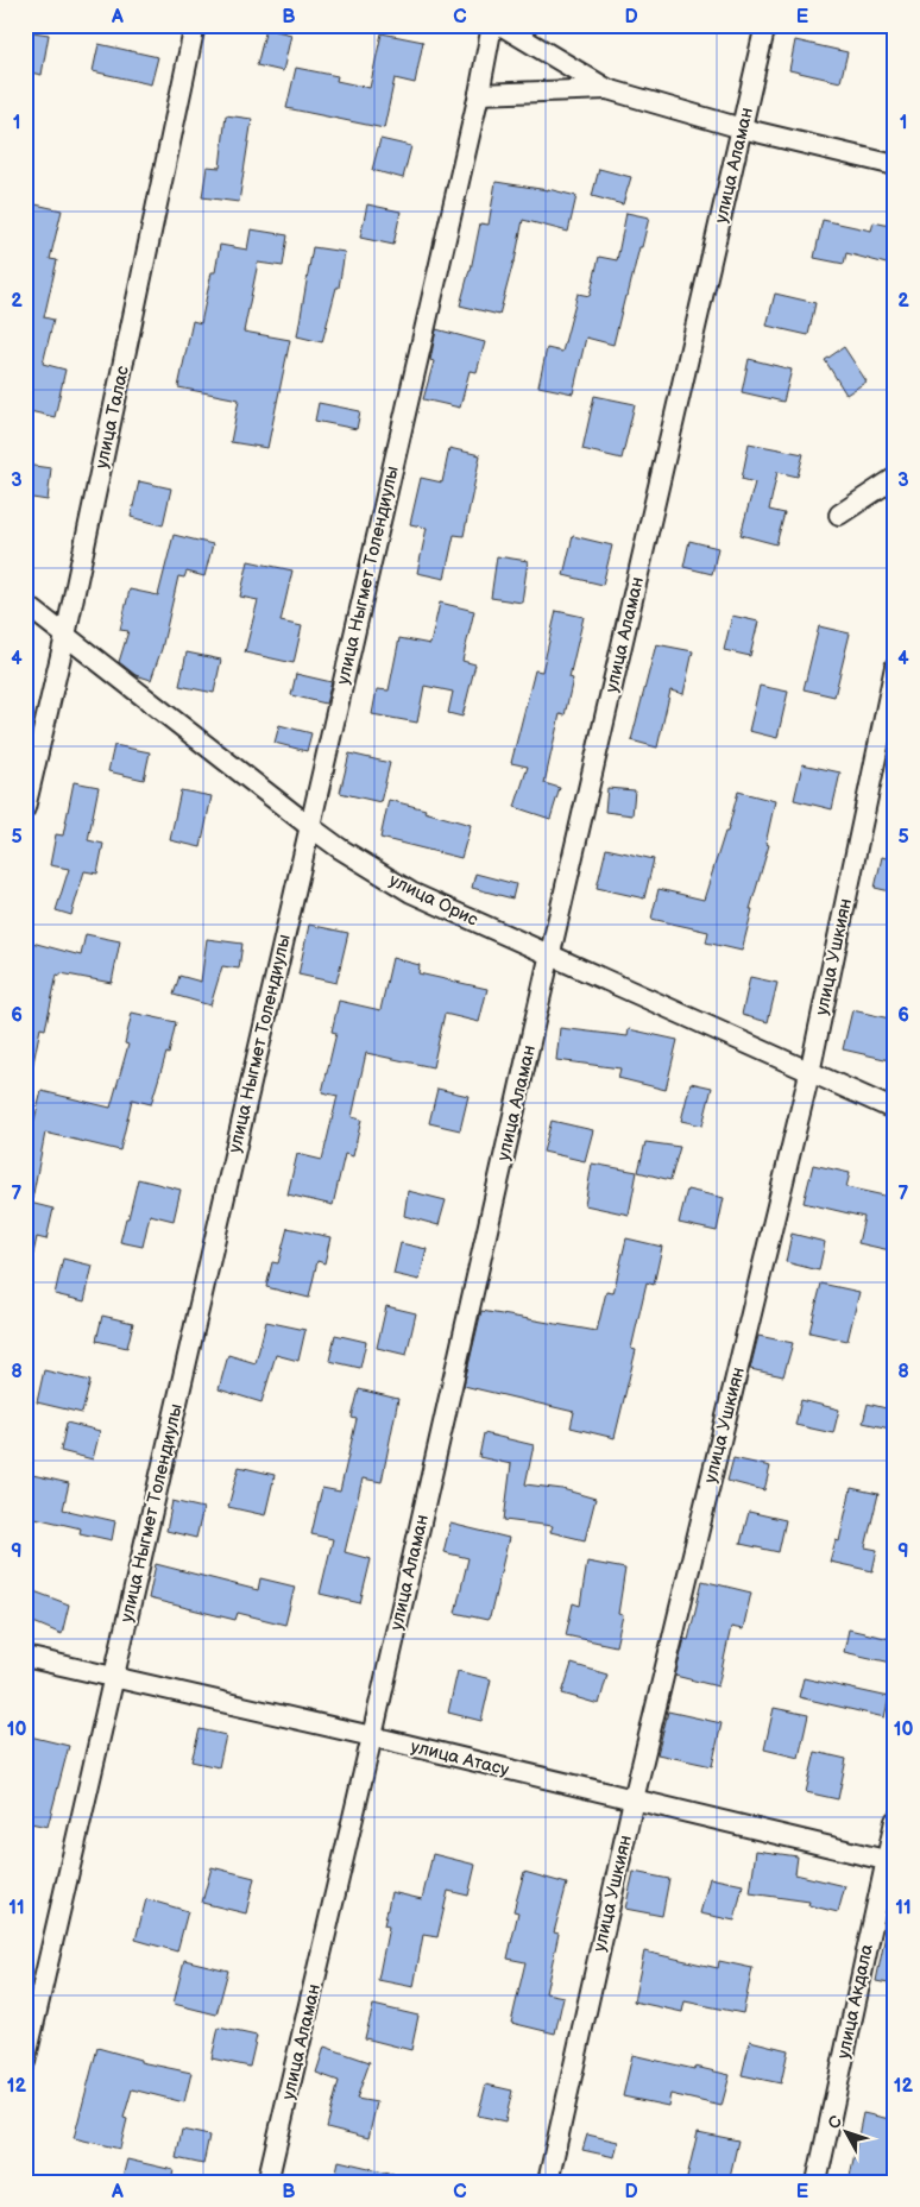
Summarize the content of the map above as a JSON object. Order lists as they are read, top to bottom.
{
  "streets": {
    "street": [
      "улица Аламан",
      "улица Талас",
      "улица Ныгмет Толендиулы",
      "улица Орис",
      "улица Ушкиян",
      "улица Атасу",
      "улица Акдала"
    ]
  },
  "crossings": [
    ["улица Аламан", "улица Орис"],
    ["улица Аламан", "улица Атасу"],
    ["улица Талас", "улица Орис"],
    ["улица Ныгмет Толендиулы", "улица Орис"],
    ["улица Ныгмет Толендиулы", "улица Атасу"],
    ["улица Орис", "улица Ушкиян"],
    ["улица Ушкиян", "улица Атасу"],
    ["улица Атасу", "улица Акдала"]
  ],
  "north": "top left",
  "grid": {
    "columns": [
      "A",
      "B",
      "C",
      "D",
      "E"
    ],
    "rows": [
      "1",
      "2",
      "3",
      "4",
      "5",
      "6",
      "7",
      "8",
      "9",
      "10",
      "11",
      "12"
    ]
  }
}
